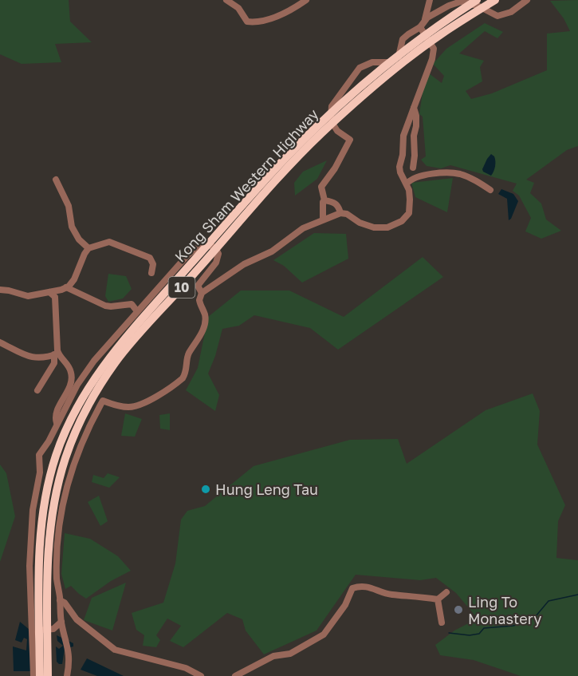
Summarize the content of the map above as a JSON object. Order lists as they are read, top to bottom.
{
  "streets": {
    "highway": ["Kong Sham Western Highway", "10"]
  },
  "places": ["Hung Leng Tau", "Ling To Monastery"]
}
